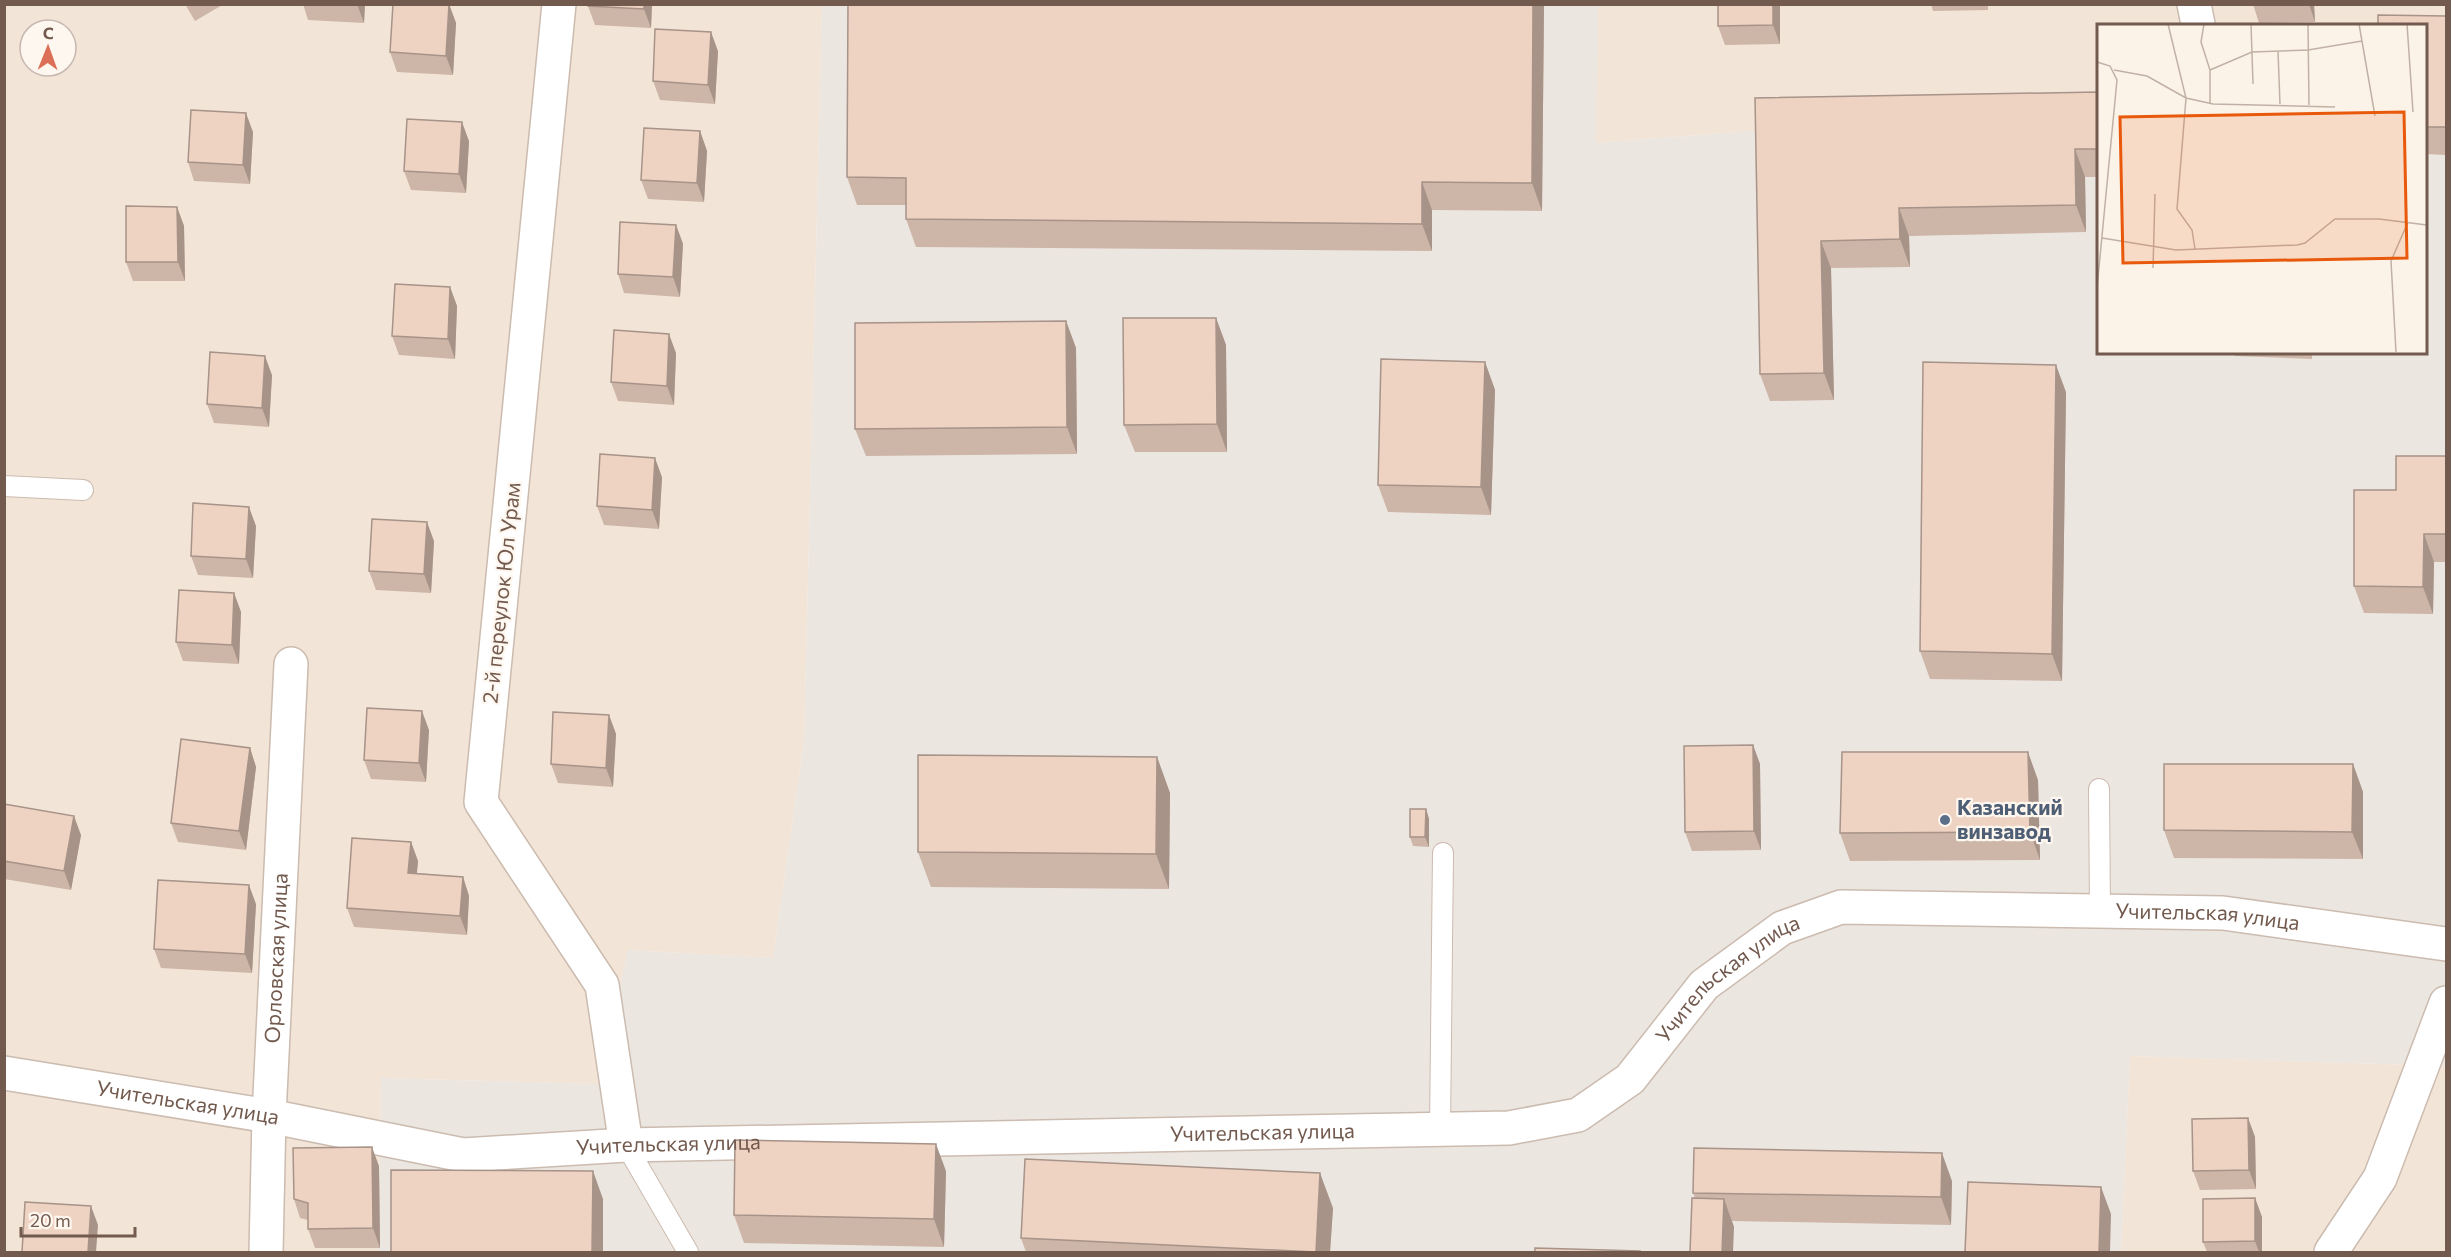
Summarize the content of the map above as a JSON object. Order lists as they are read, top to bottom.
{
  "streets": {
    "street": ["2-й переулок Юл Урам", "Учительская улица", "Орловская улица"]
  },
  "crossings": [
    ["2-й переулок Юл Урам", "Учительская улица"],
    ["Учительская улица", "Орловская улица"]
  ],
  "places": ["Казанский винзавод"],
  "scale_bar": "20 m",
  "north": "top"
}
